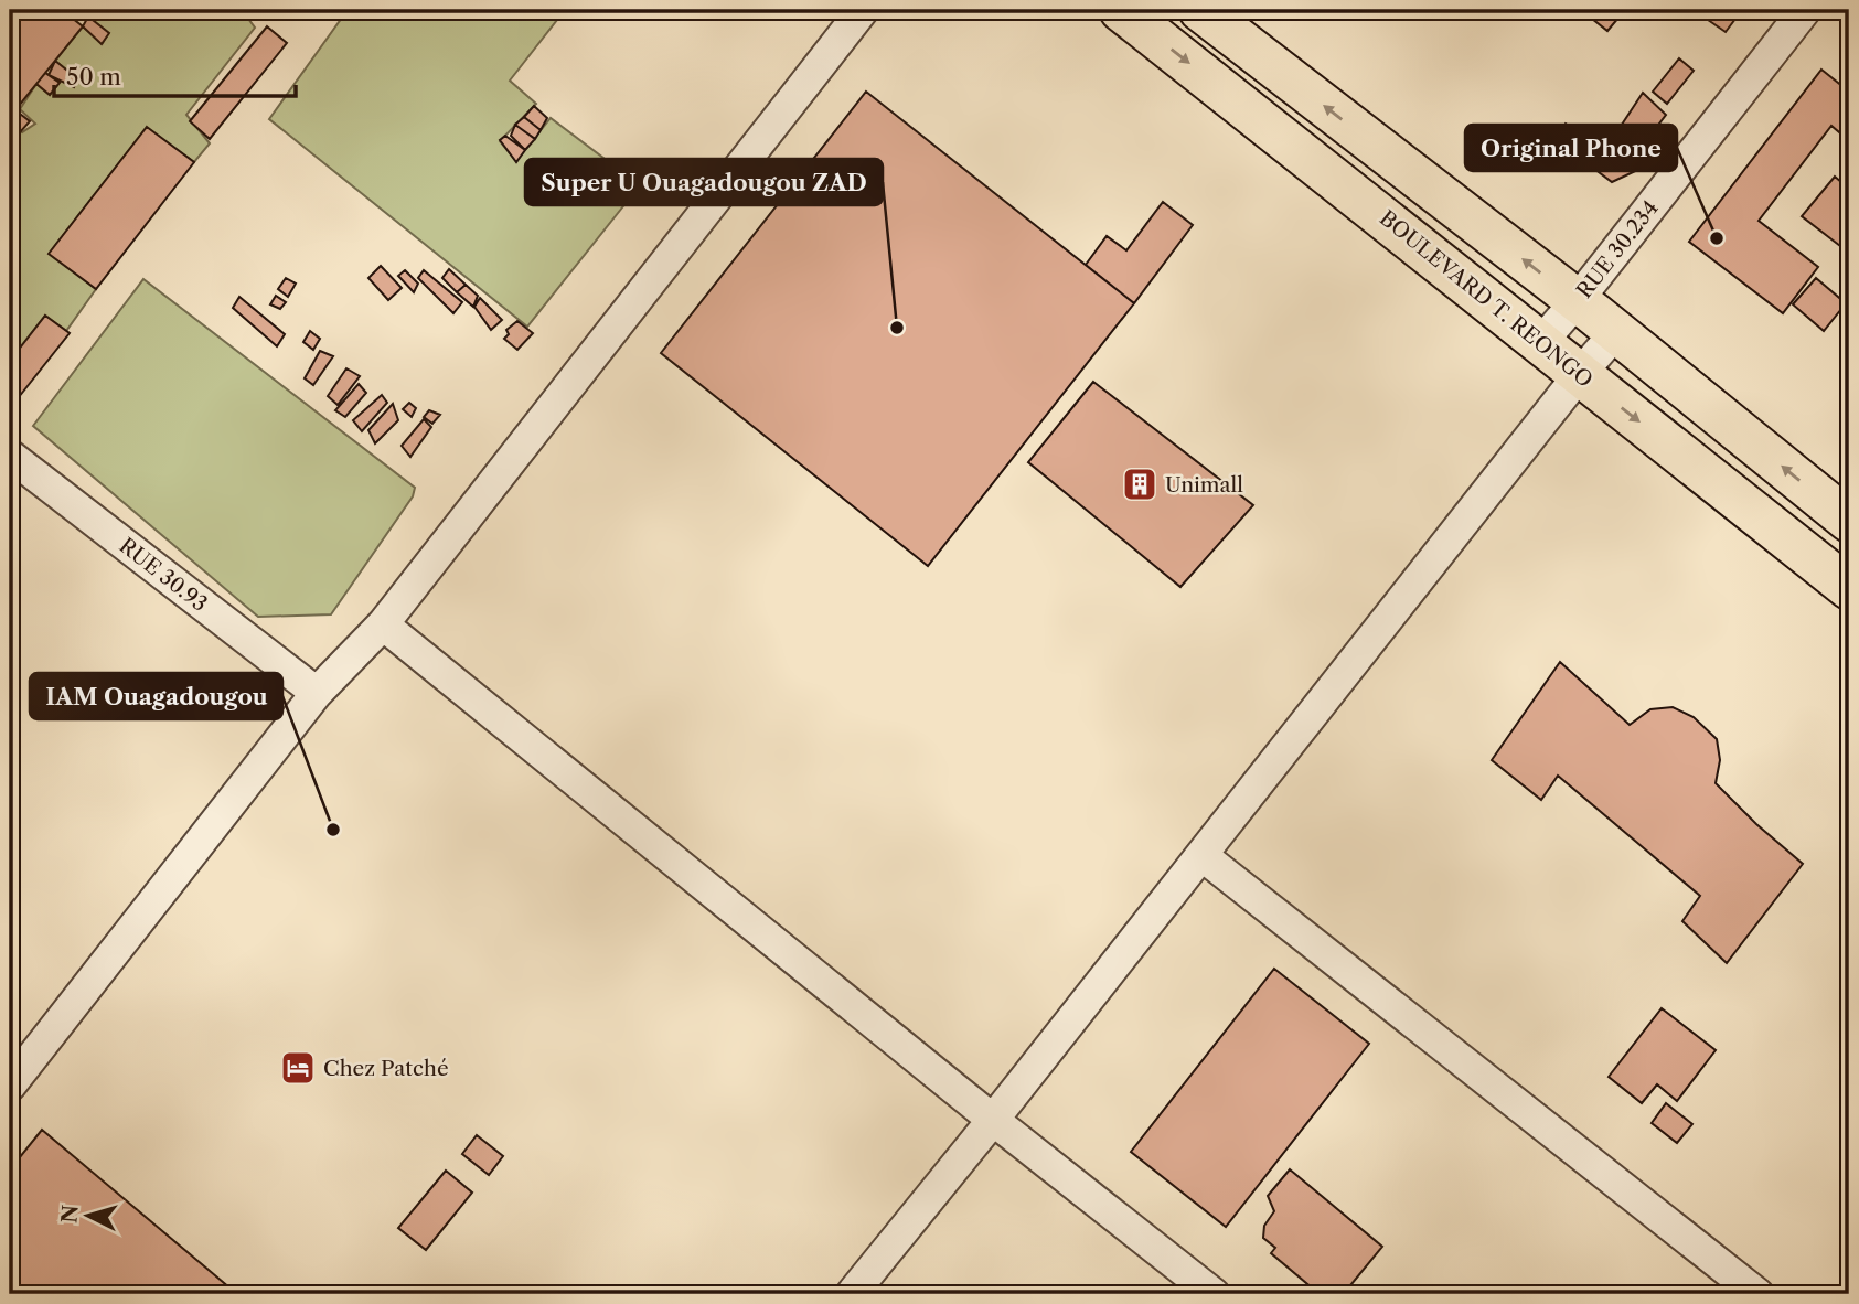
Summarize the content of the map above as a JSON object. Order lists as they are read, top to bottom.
{
  "streets": {
    "main road": ["BOULEVARD T. REONGO"],
    "street": ["RUE 30.234", "RUE 30.93"]
  },
  "crossings": [
    ["RUE 30.234", "BOULEVARD T. REONGO"]
  ],
  "places": {
    "other": ["Original Phone", "Super U Ouagadougou ZAD", "IAM Ouagadougou"],
    "building": ["Unimall"],
    "hotel": ["Chez Patché"]
  },
  "scale_bar": "50 m",
  "north": "left"
}
